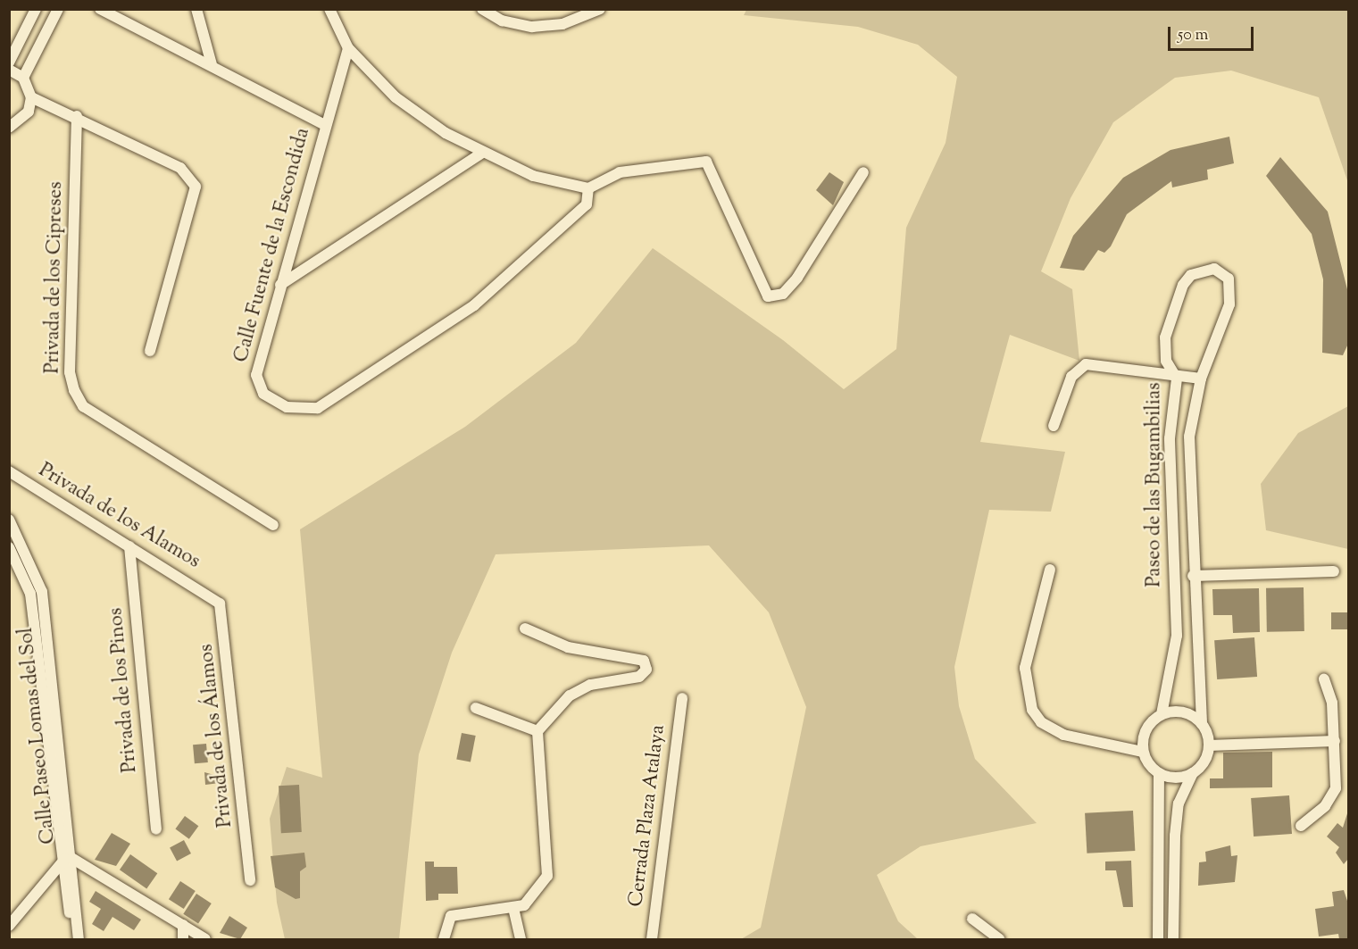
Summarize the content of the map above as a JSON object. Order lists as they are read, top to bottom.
{
  "streets": {
    "street": [
      "Calle Fuente de la Escondida",
      "Privada de los Cipreses",
      "Paseo de las Bugambilias",
      "Privada de los Alamos",
      "Privada de los Pinos",
      "Calle Paseo Lomas del Sol",
      "Privada de los Álamos",
      "Cerrada Plaza Atalaya"
    ]
  },
  "crossings": [
    ["Privada de los Alamos", "Privada de los Pinos"],
    ["Privada de los Alamos", "Privada de los Álamos"]
  ],
  "scale_bar": "50 m"
}
